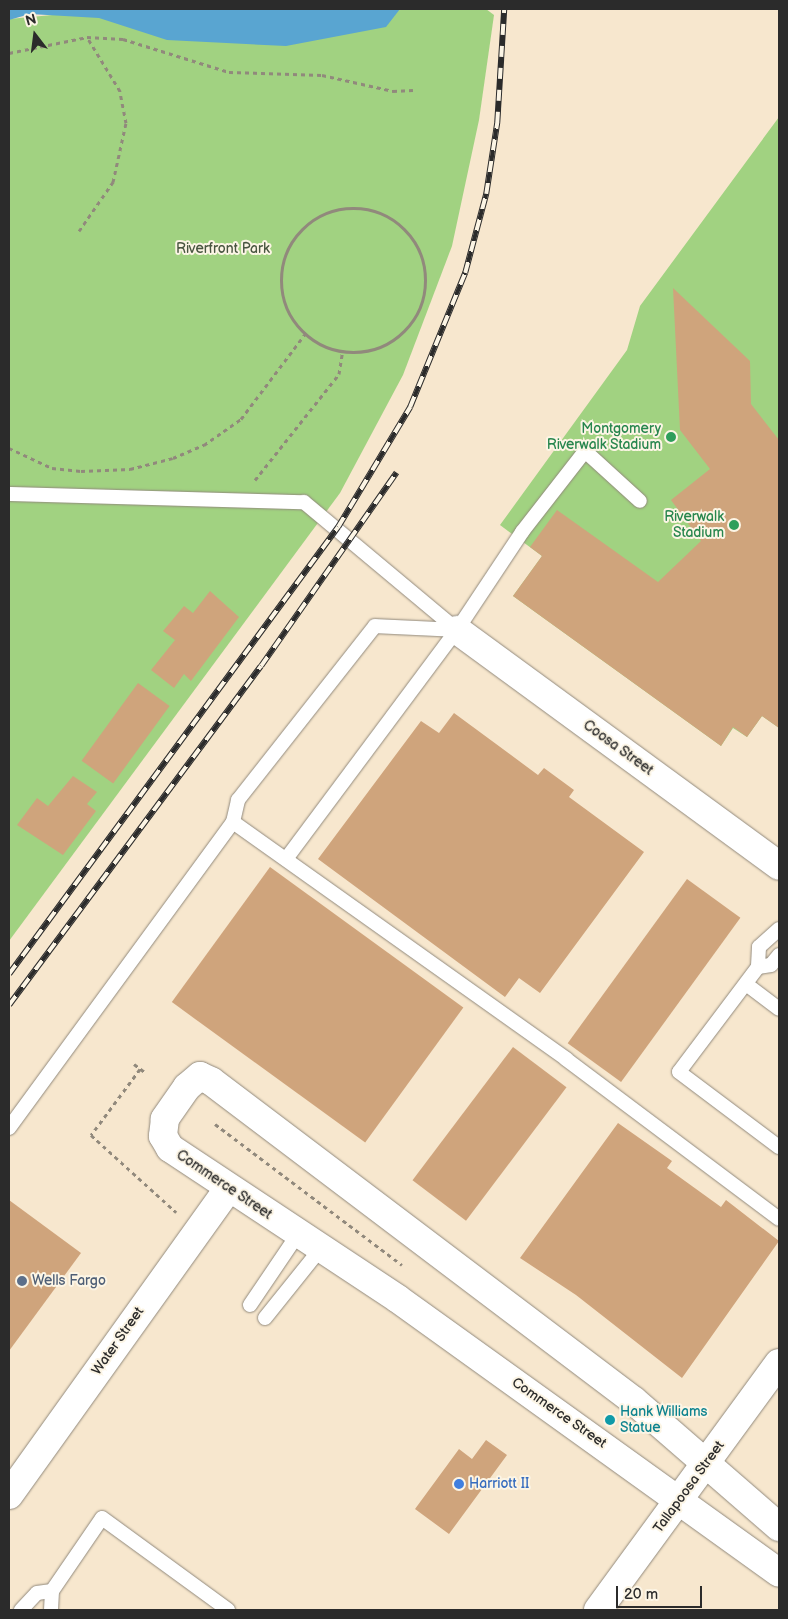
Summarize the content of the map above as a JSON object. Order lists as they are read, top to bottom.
{
  "streets": {
    "street": [
      "Coosa Street",
      "Commerce Street",
      "Water Street",
      "Tallapoosa Street"
    ]
  },
  "crossings": [
    ["Commerce Street", "Water Street"],
    ["Commerce Street", "Tallapoosa Street"]
  ],
  "parks": ["Riverfront Park"],
  "places": [
    "Montgomery Riverwalk Stadium",
    "Riverwalk Stadium",
    "Wells Fargo",
    "Hank Williams Statue",
    "Harriott II"
  ],
  "scale_bar": "20 m",
  "north": "top"
}
